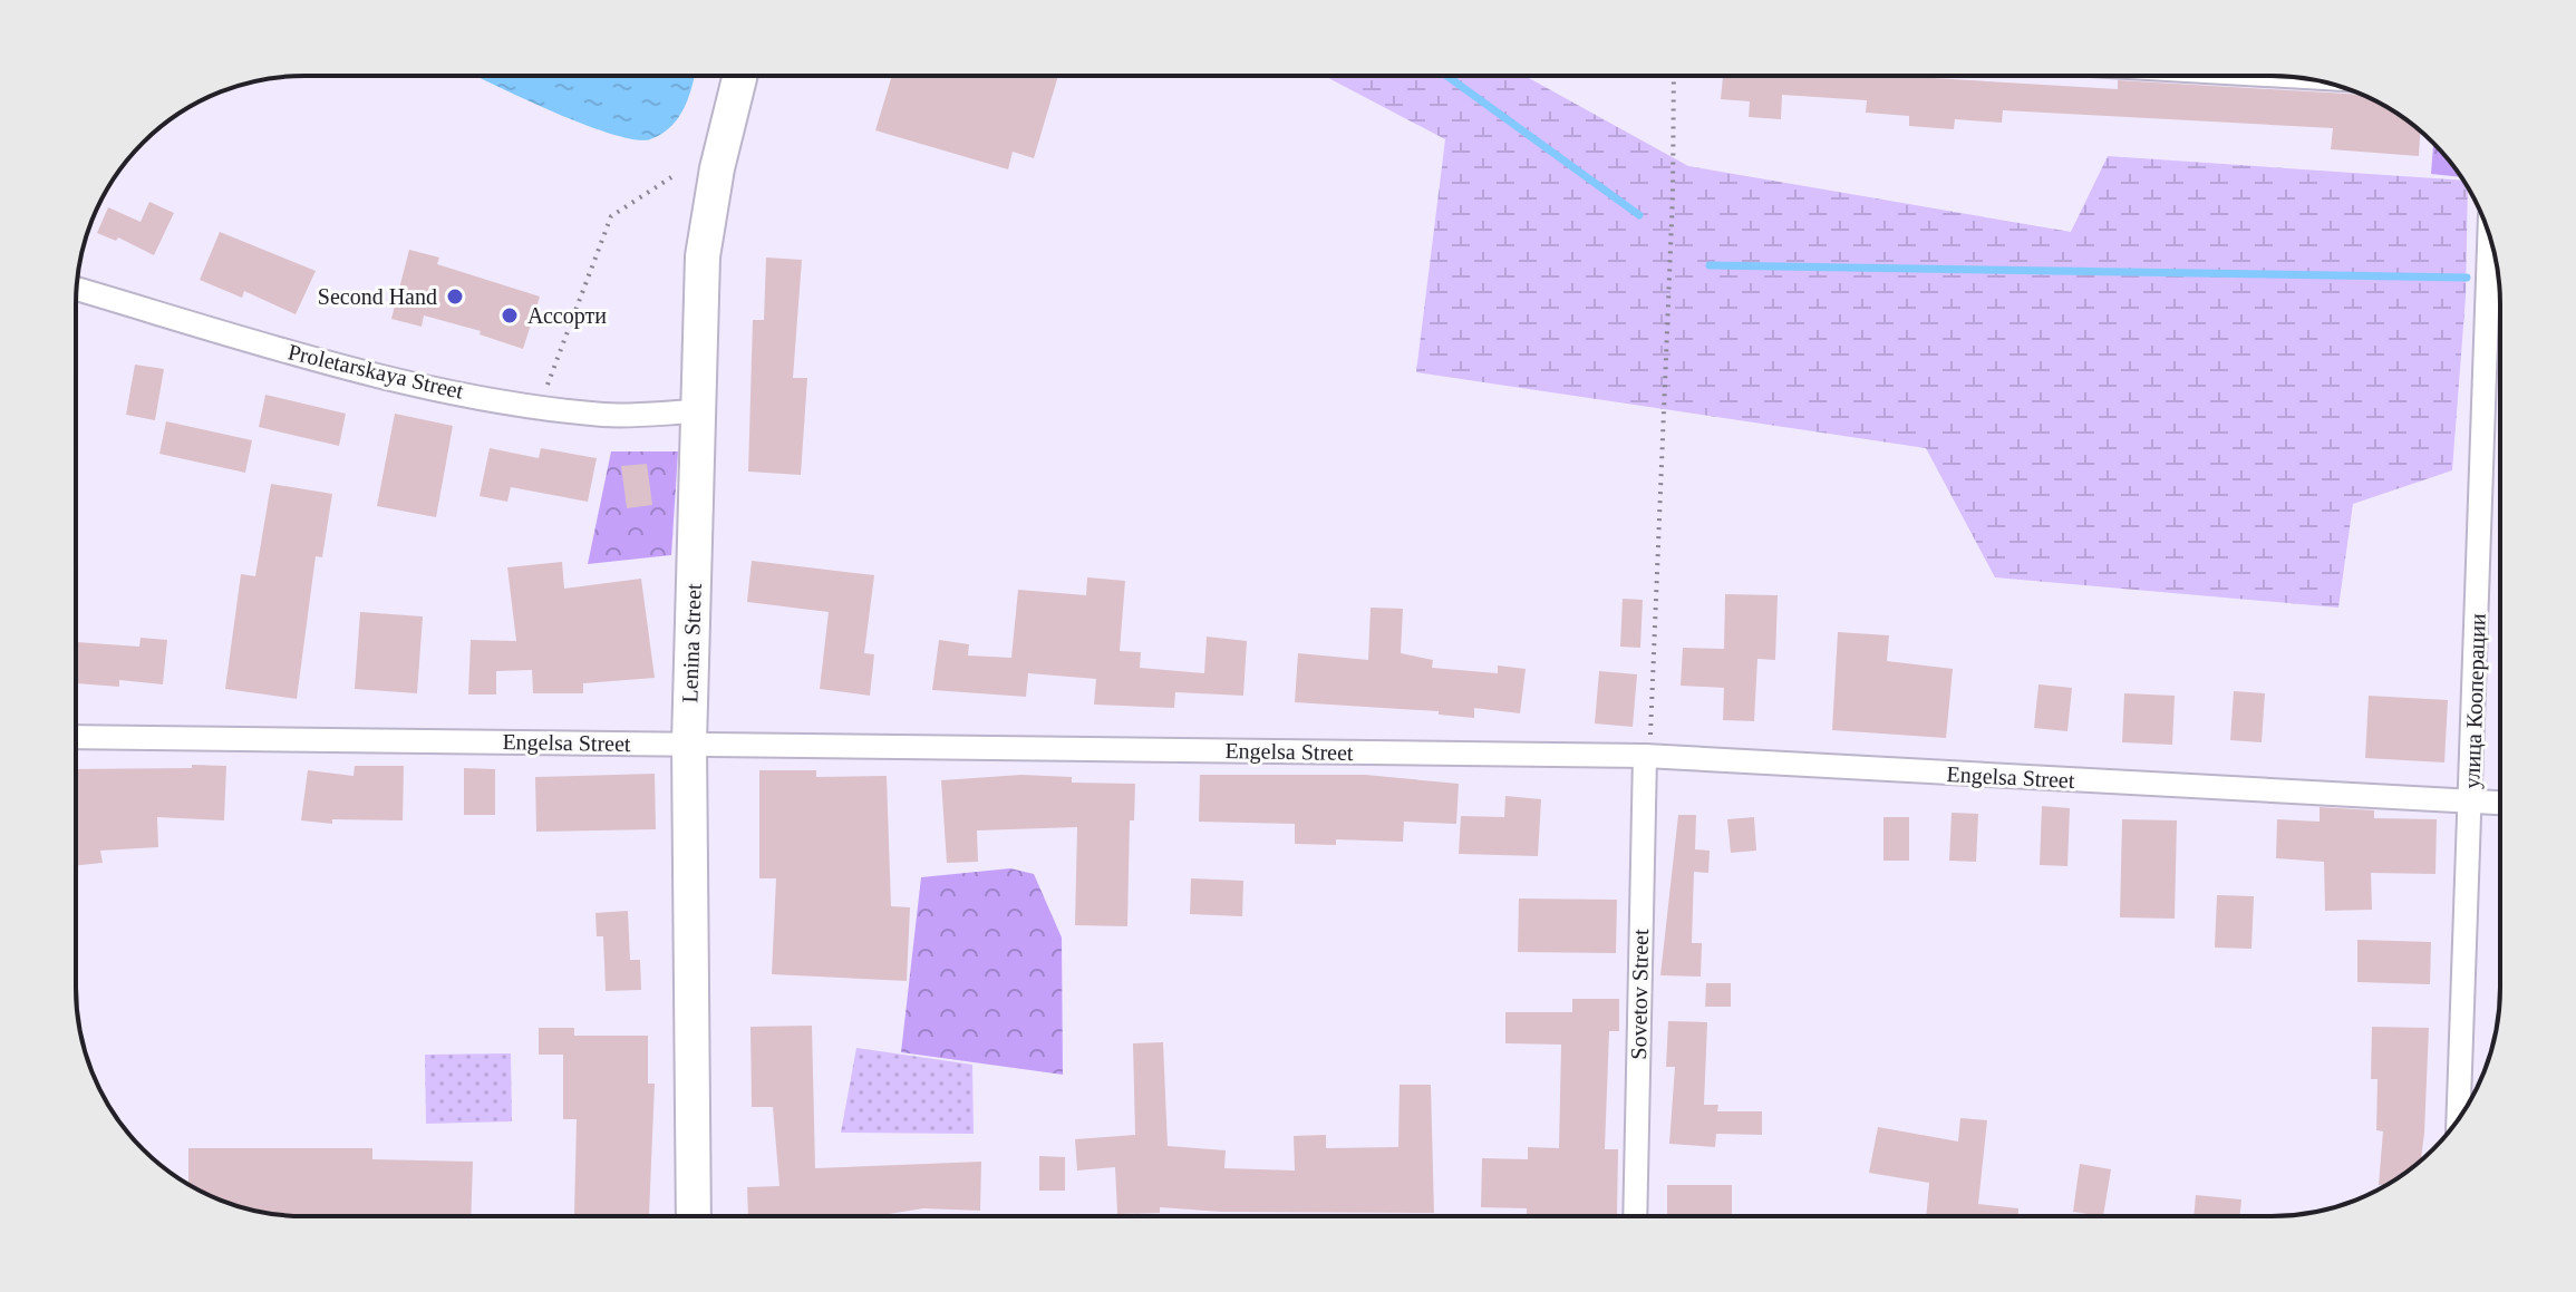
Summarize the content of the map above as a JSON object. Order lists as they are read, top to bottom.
{
  "streets": {
    "street": [
      "Proletarskaya Street",
      "Lenina Street",
      "улица Кооперации",
      "Engelsa Street",
      "Sovetov Street"
    ]
  },
  "crossings": [
    ["Proletarskaya Street", "Lenina Street"],
    ["Lenina Street", "Engelsa Street"],
    ["улица Кооперации", "Engelsa Street"],
    ["Engelsa Street", "Sovetov Street"]
  ],
  "places": ["Second Hand", "Ассорти"]
}
